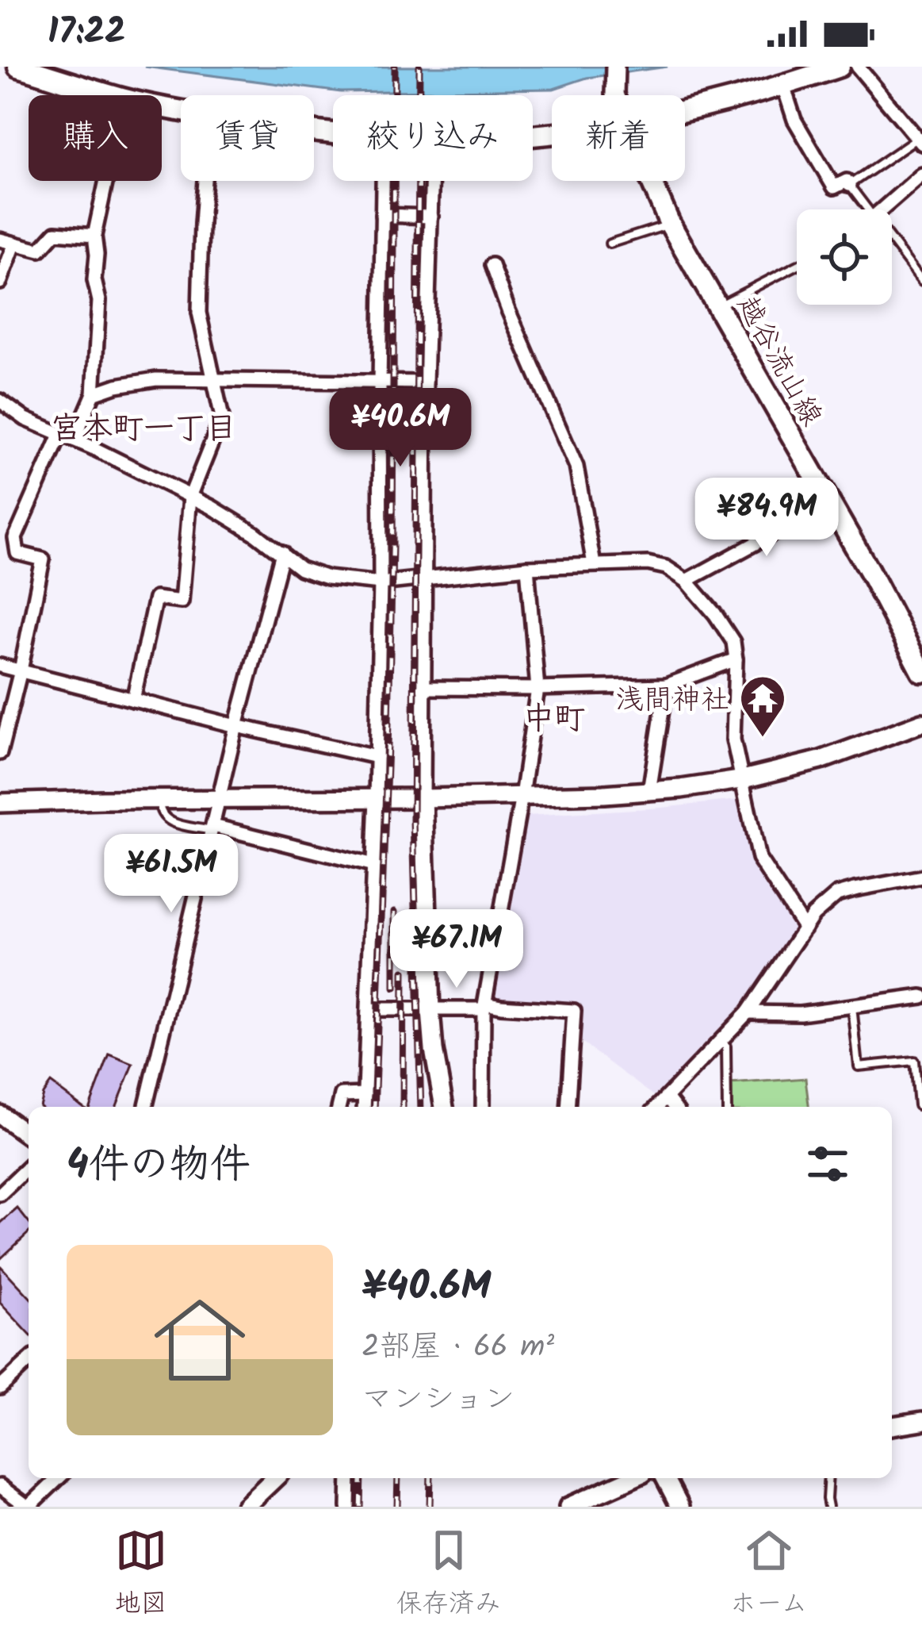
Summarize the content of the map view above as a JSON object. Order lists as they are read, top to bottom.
{
  "streets": {
    "main road": ["越谷流山線"]
  },
  "districts": ["宮本町一丁目", "中町"],
  "places": {
    "temple": ["浅間神社"]
  },
  "page": {
    "status": "17:22",
    "chip": [
      "購入",
      "賃貸",
      "絞り込み",
      "新着"
    ],
    "price": [
      "¥40.6M",
      "¥84.9M",
      "¥61.5M",
      "¥67.1M"
    ],
    "heading": "4件の物件",
    "list": [
      {
        "name": "¥40.6M",
        "note": "2部屋 · 66 m² · マンション"
      }
    ],
    "tabs": ["地図", "保存済み", "ホーム"]
  }
}
